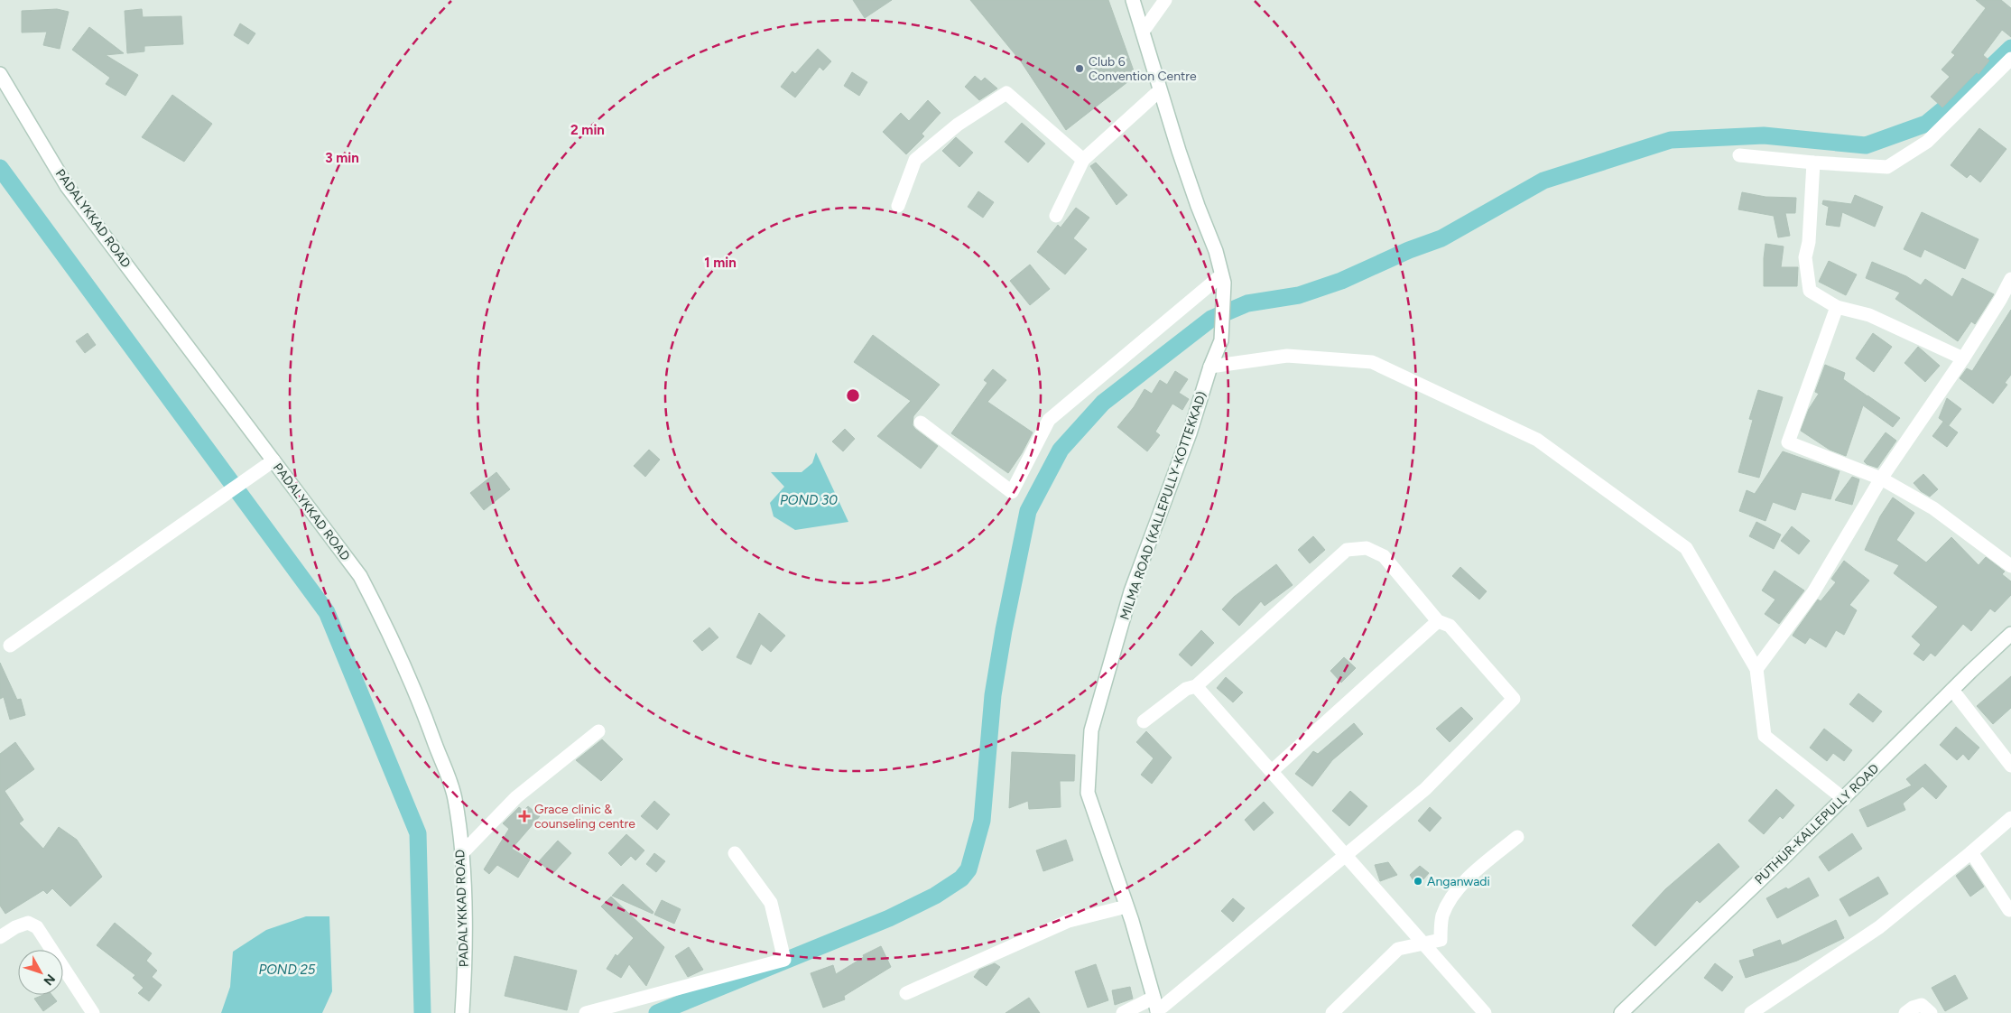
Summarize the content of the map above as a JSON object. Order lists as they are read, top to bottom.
{
  "streets": {
    "street": ["PADALYKKAD ROAD", "MILMA ROAD (KALLEPULLY-KOTTEKKAD)", "PUTHUR-KALLEPULLY ROAD"]
  },
  "water": ["POND 30", "POND 25"],
  "places": {
    "other": ["Club 6 Convention Centre", "Anganwadi"],
    "health": ["Grace clinic & counseling centre"]
  },
  "north": "bottom right",
  "rings": ["2 min", "3 min", "1 min"]
}
